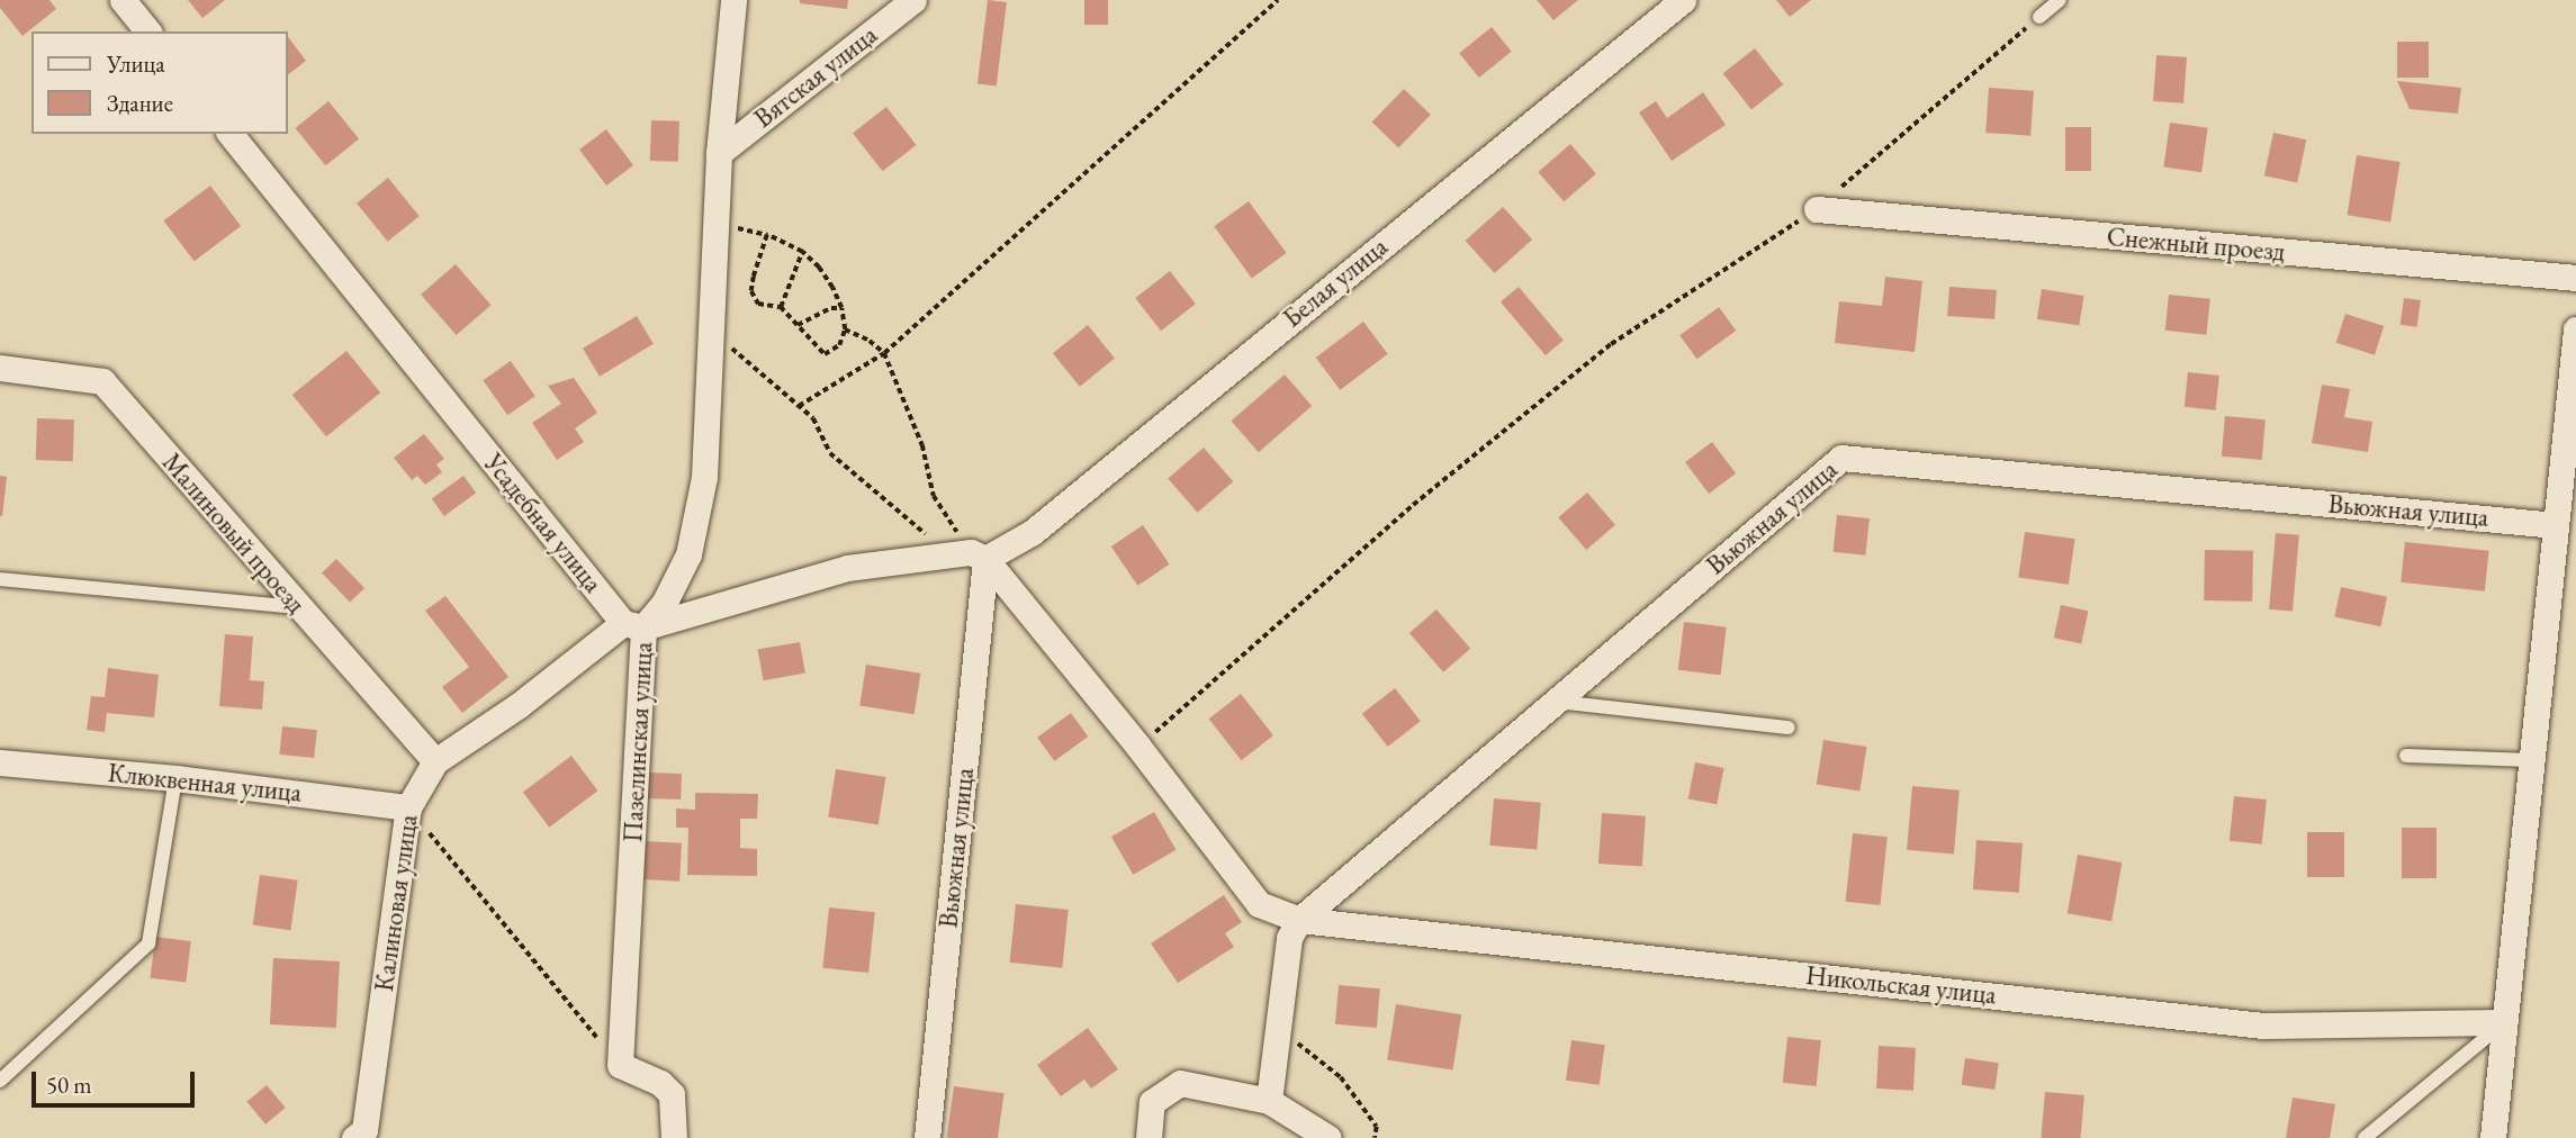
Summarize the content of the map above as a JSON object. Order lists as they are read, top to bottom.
{
  "streets": {
    "street": [
      "Вятская улица",
      "Снежный проезд",
      "Белая улица",
      "Вьюжная улица",
      "Усадебная улица",
      "Малиновый проезд",
      "Пазелинская улица",
      "Клюквенная улица",
      "Калиновая улица",
      "Никольская улица"
    ]
  },
  "crossings": [
    ["Вятская улица", "Пазелинская улица"],
    ["Белая улица", "Вьюжная улица"],
    ["Белая улица", "Никольская улица"],
    ["Вьюжная улица", "Никольская улица"],
    ["Усадебная улица", "Пазелинская улица"],
    ["Усадебная улица", "Калиновая улица"],
    ["Малиновый проезд", "Калиновая улица"],
    ["Пазелинская улица", "Калиновая улица"],
    ["Клюквенная улица", "Калиновая улица"]
  ],
  "legend": ["Улица", "Здание"],
  "scale_bar": "50 m"
}
